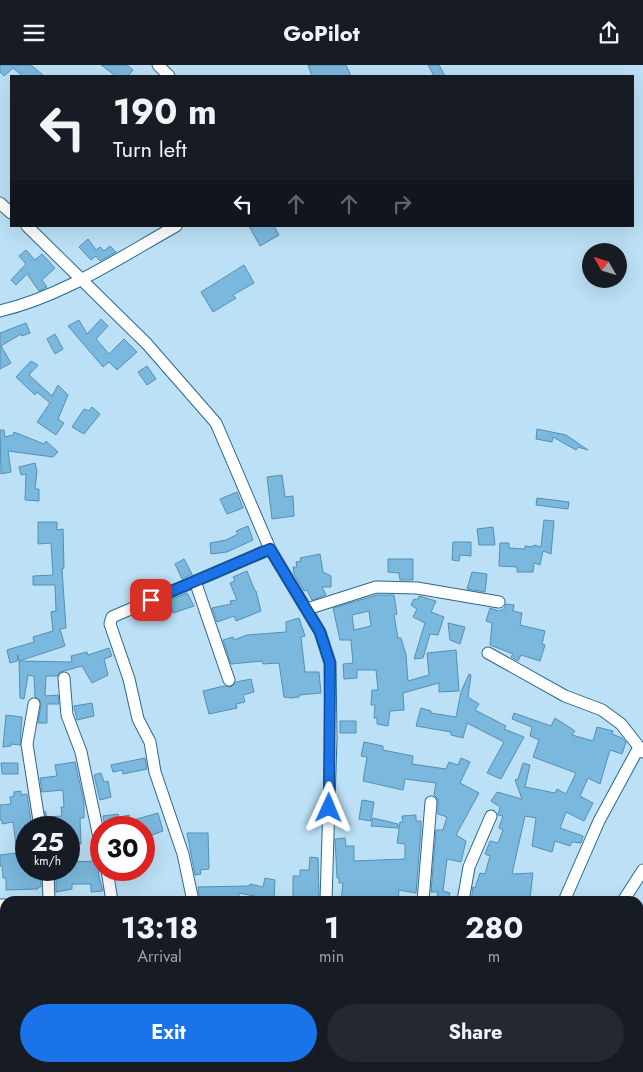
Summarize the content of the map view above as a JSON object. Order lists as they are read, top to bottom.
{
  "north": "top left",
  "page": {
    "header": "GoPilot",
    "turn": ["190 m", "Turn left"],
    "speed": "25 km/h",
    "limit": "30",
    "eta": [
      "13:18",
      "Arrival",
      "1",
      "min",
      "280",
      "m"
    ],
    "buttons": ["Exit", "Share"]
  }
}
